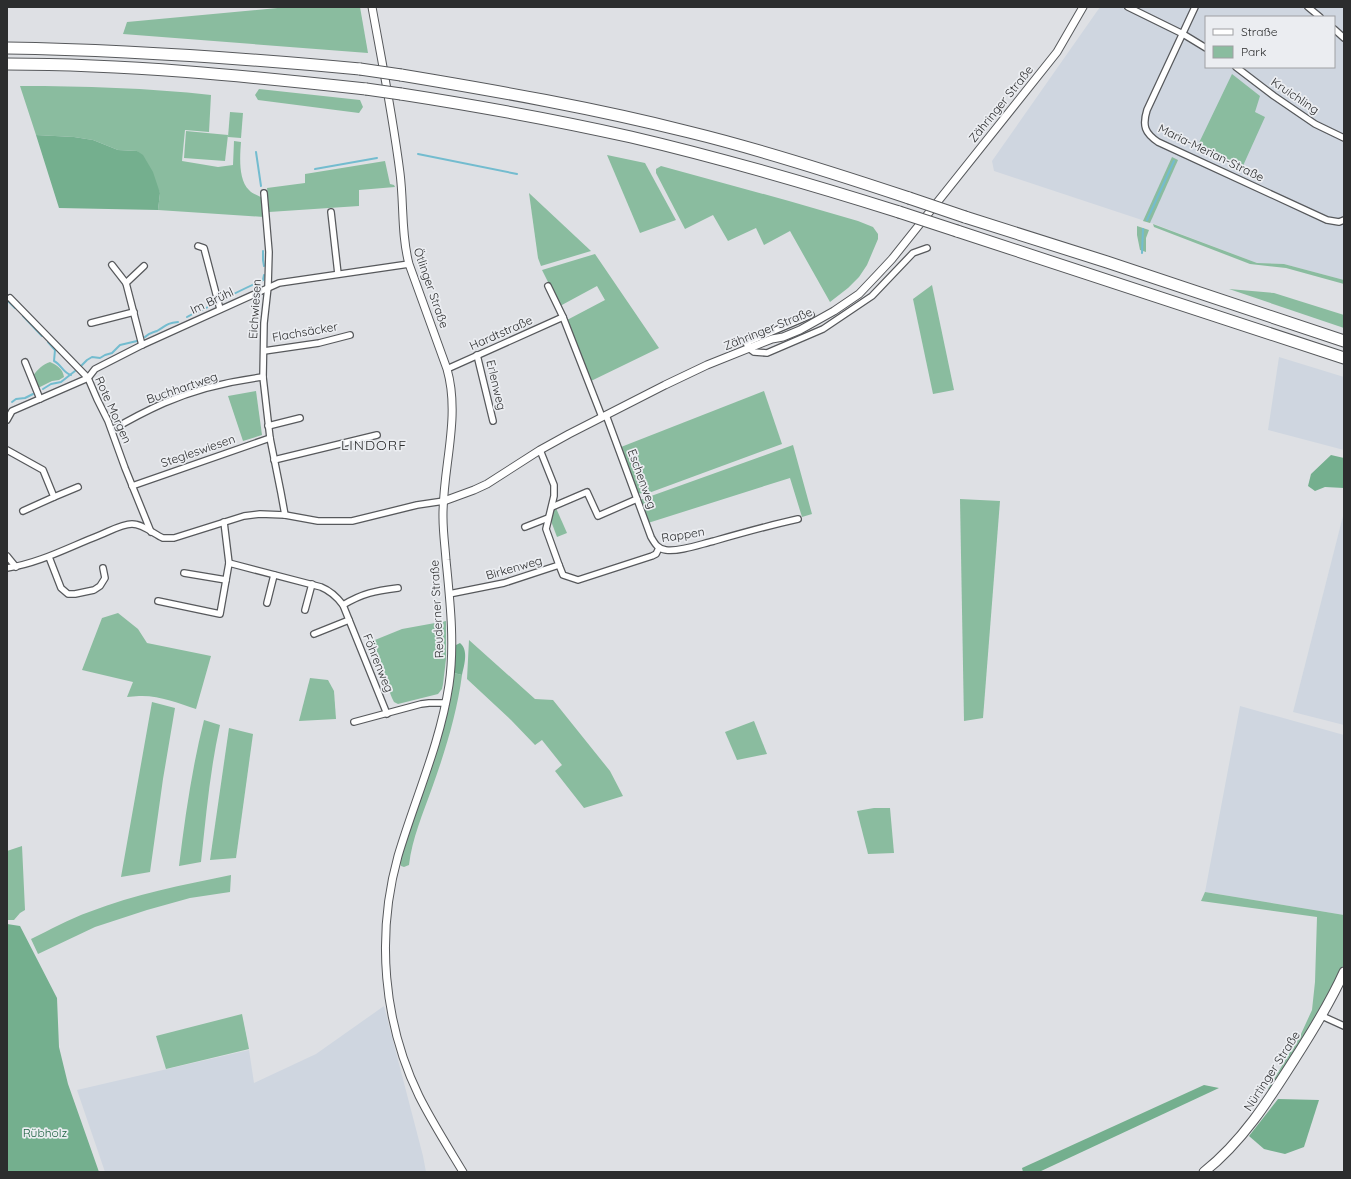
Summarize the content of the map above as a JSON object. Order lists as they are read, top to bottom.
{
  "streets": {
    "main road": ["Nürtinger Straße"],
    "street": [
      "Kruichling",
      "Zähringer Straße",
      "Maria-Merian-Straße",
      "Ötlinger Straße",
      "Im Brühl",
      "Eichwiesen",
      "Flachsäcker",
      "Hardtstraße",
      "Erlenweg",
      "Buchhartweg",
      "Rote Morgen",
      "Stegleswiesen",
      "Eschenweg",
      "Rappen",
      "Birkenweg",
      "Reuderner Straße",
      "Föhrenweg"
    ]
  },
  "crossings": [
    ["Zähringer Straße", "Ötlinger Straße"],
    ["Zähringer Straße", "Eschenweg"],
    ["Zähringer Straße", "Birkenweg"],
    ["Zähringer Straße", "Reuderner Straße"],
    ["Ötlinger Straße", "Im Brühl"],
    ["Ötlinger Straße", "Hardtstraße"],
    ["Ötlinger Straße", "Reuderner Straße"],
    ["Im Brühl", "Eichwiesen"],
    ["Im Brühl", "Rote Morgen"],
    ["Eichwiesen", "Flachsäcker"],
    ["Eichwiesen", "Buchhartweg"],
    ["Eichwiesen", "Stegleswiesen"],
    ["Hardtstraße", "Erlenweg"],
    ["Buchhartweg", "Rote Morgen"],
    ["Rote Morgen", "Stegleswiesen"],
    ["Eschenweg", "Rappen"],
    ["Rappen", "Birkenweg"],
    ["Birkenweg", "Reuderner Straße"]
  ],
  "districts": ["LINDORF"],
  "parks": ["Rübholz"],
  "legend": ["Straße", "Park"]
}
